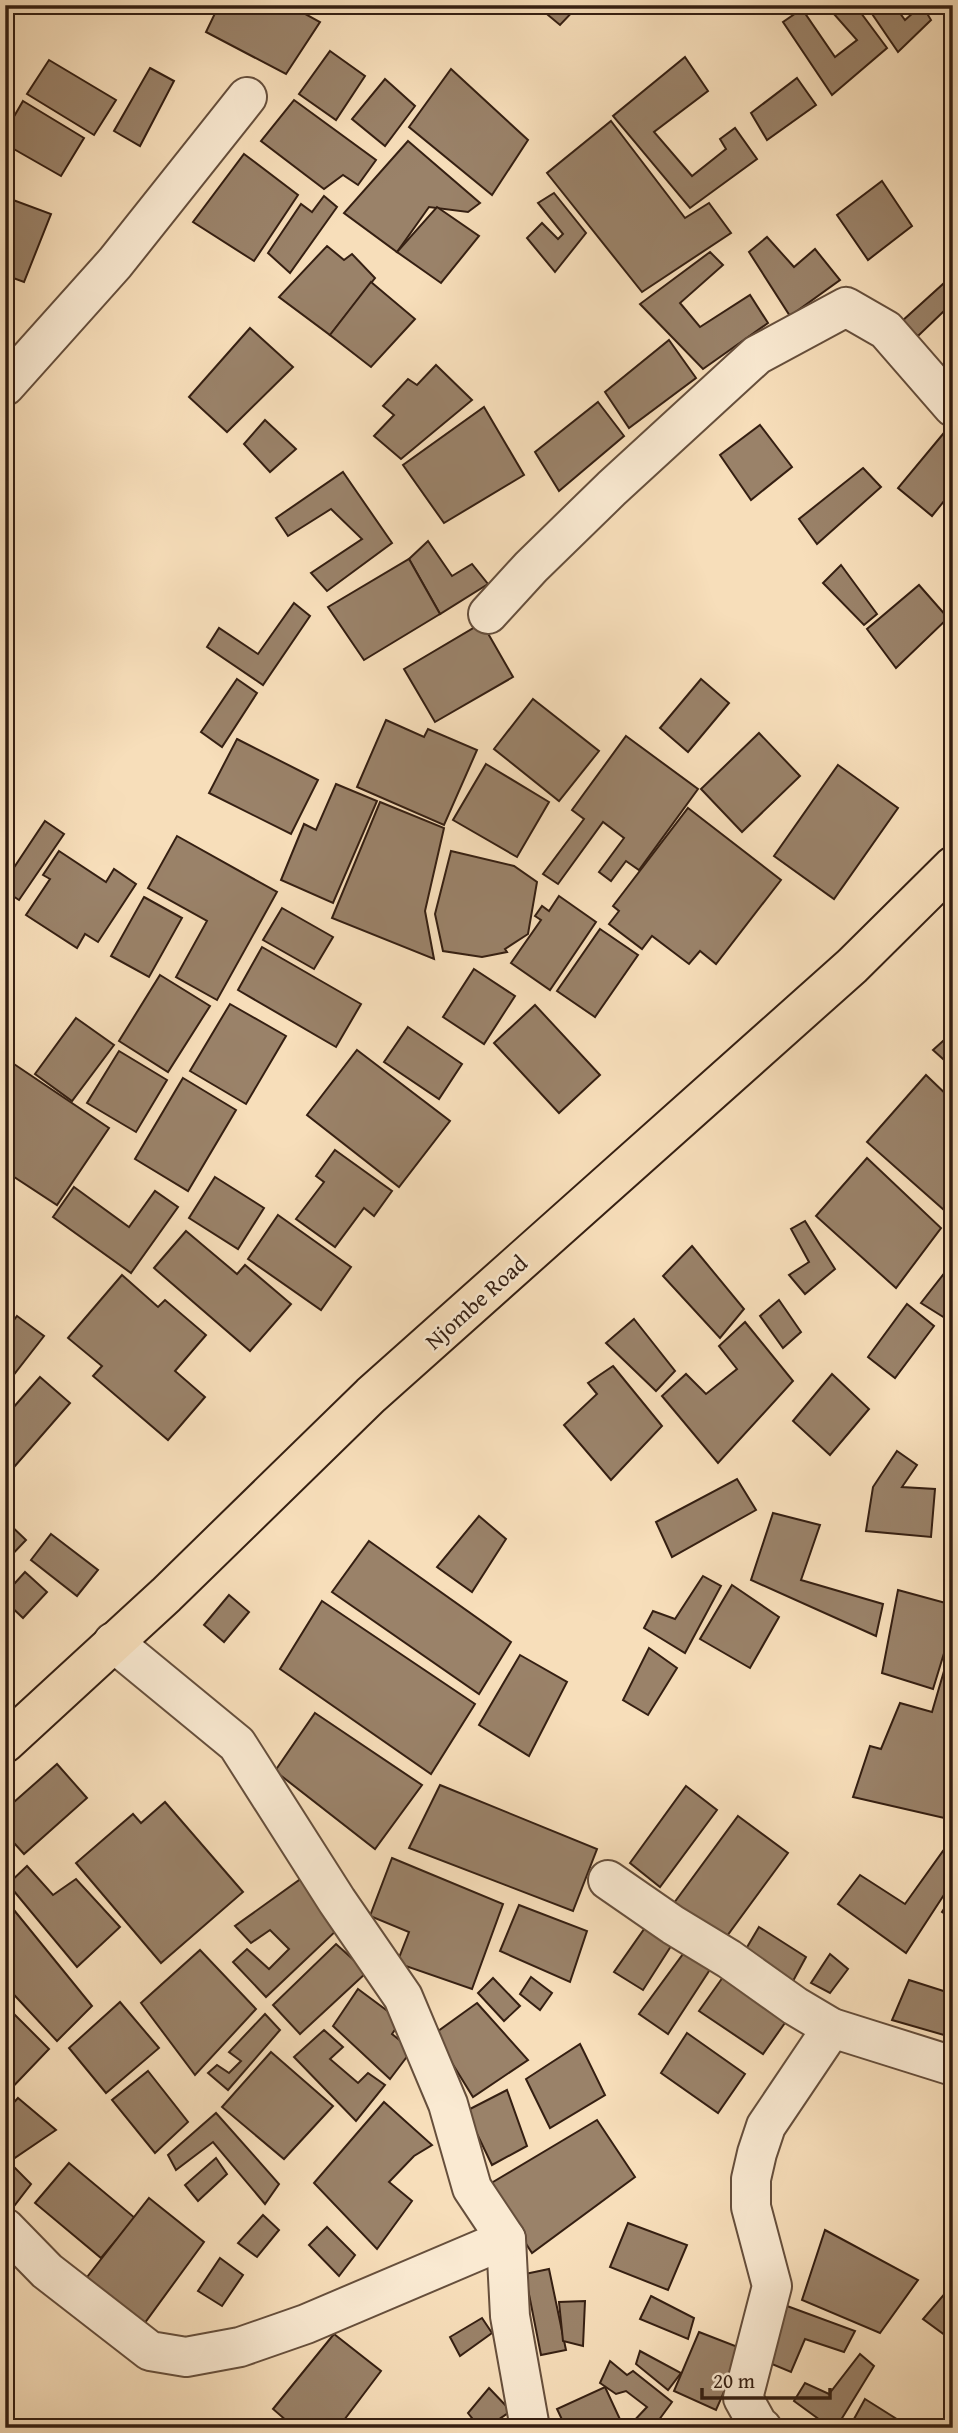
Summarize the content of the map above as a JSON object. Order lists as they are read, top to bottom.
{
  "streets": {
    "highway": ["Njombe Road"]
  },
  "scale_bar": "20 m"
}
